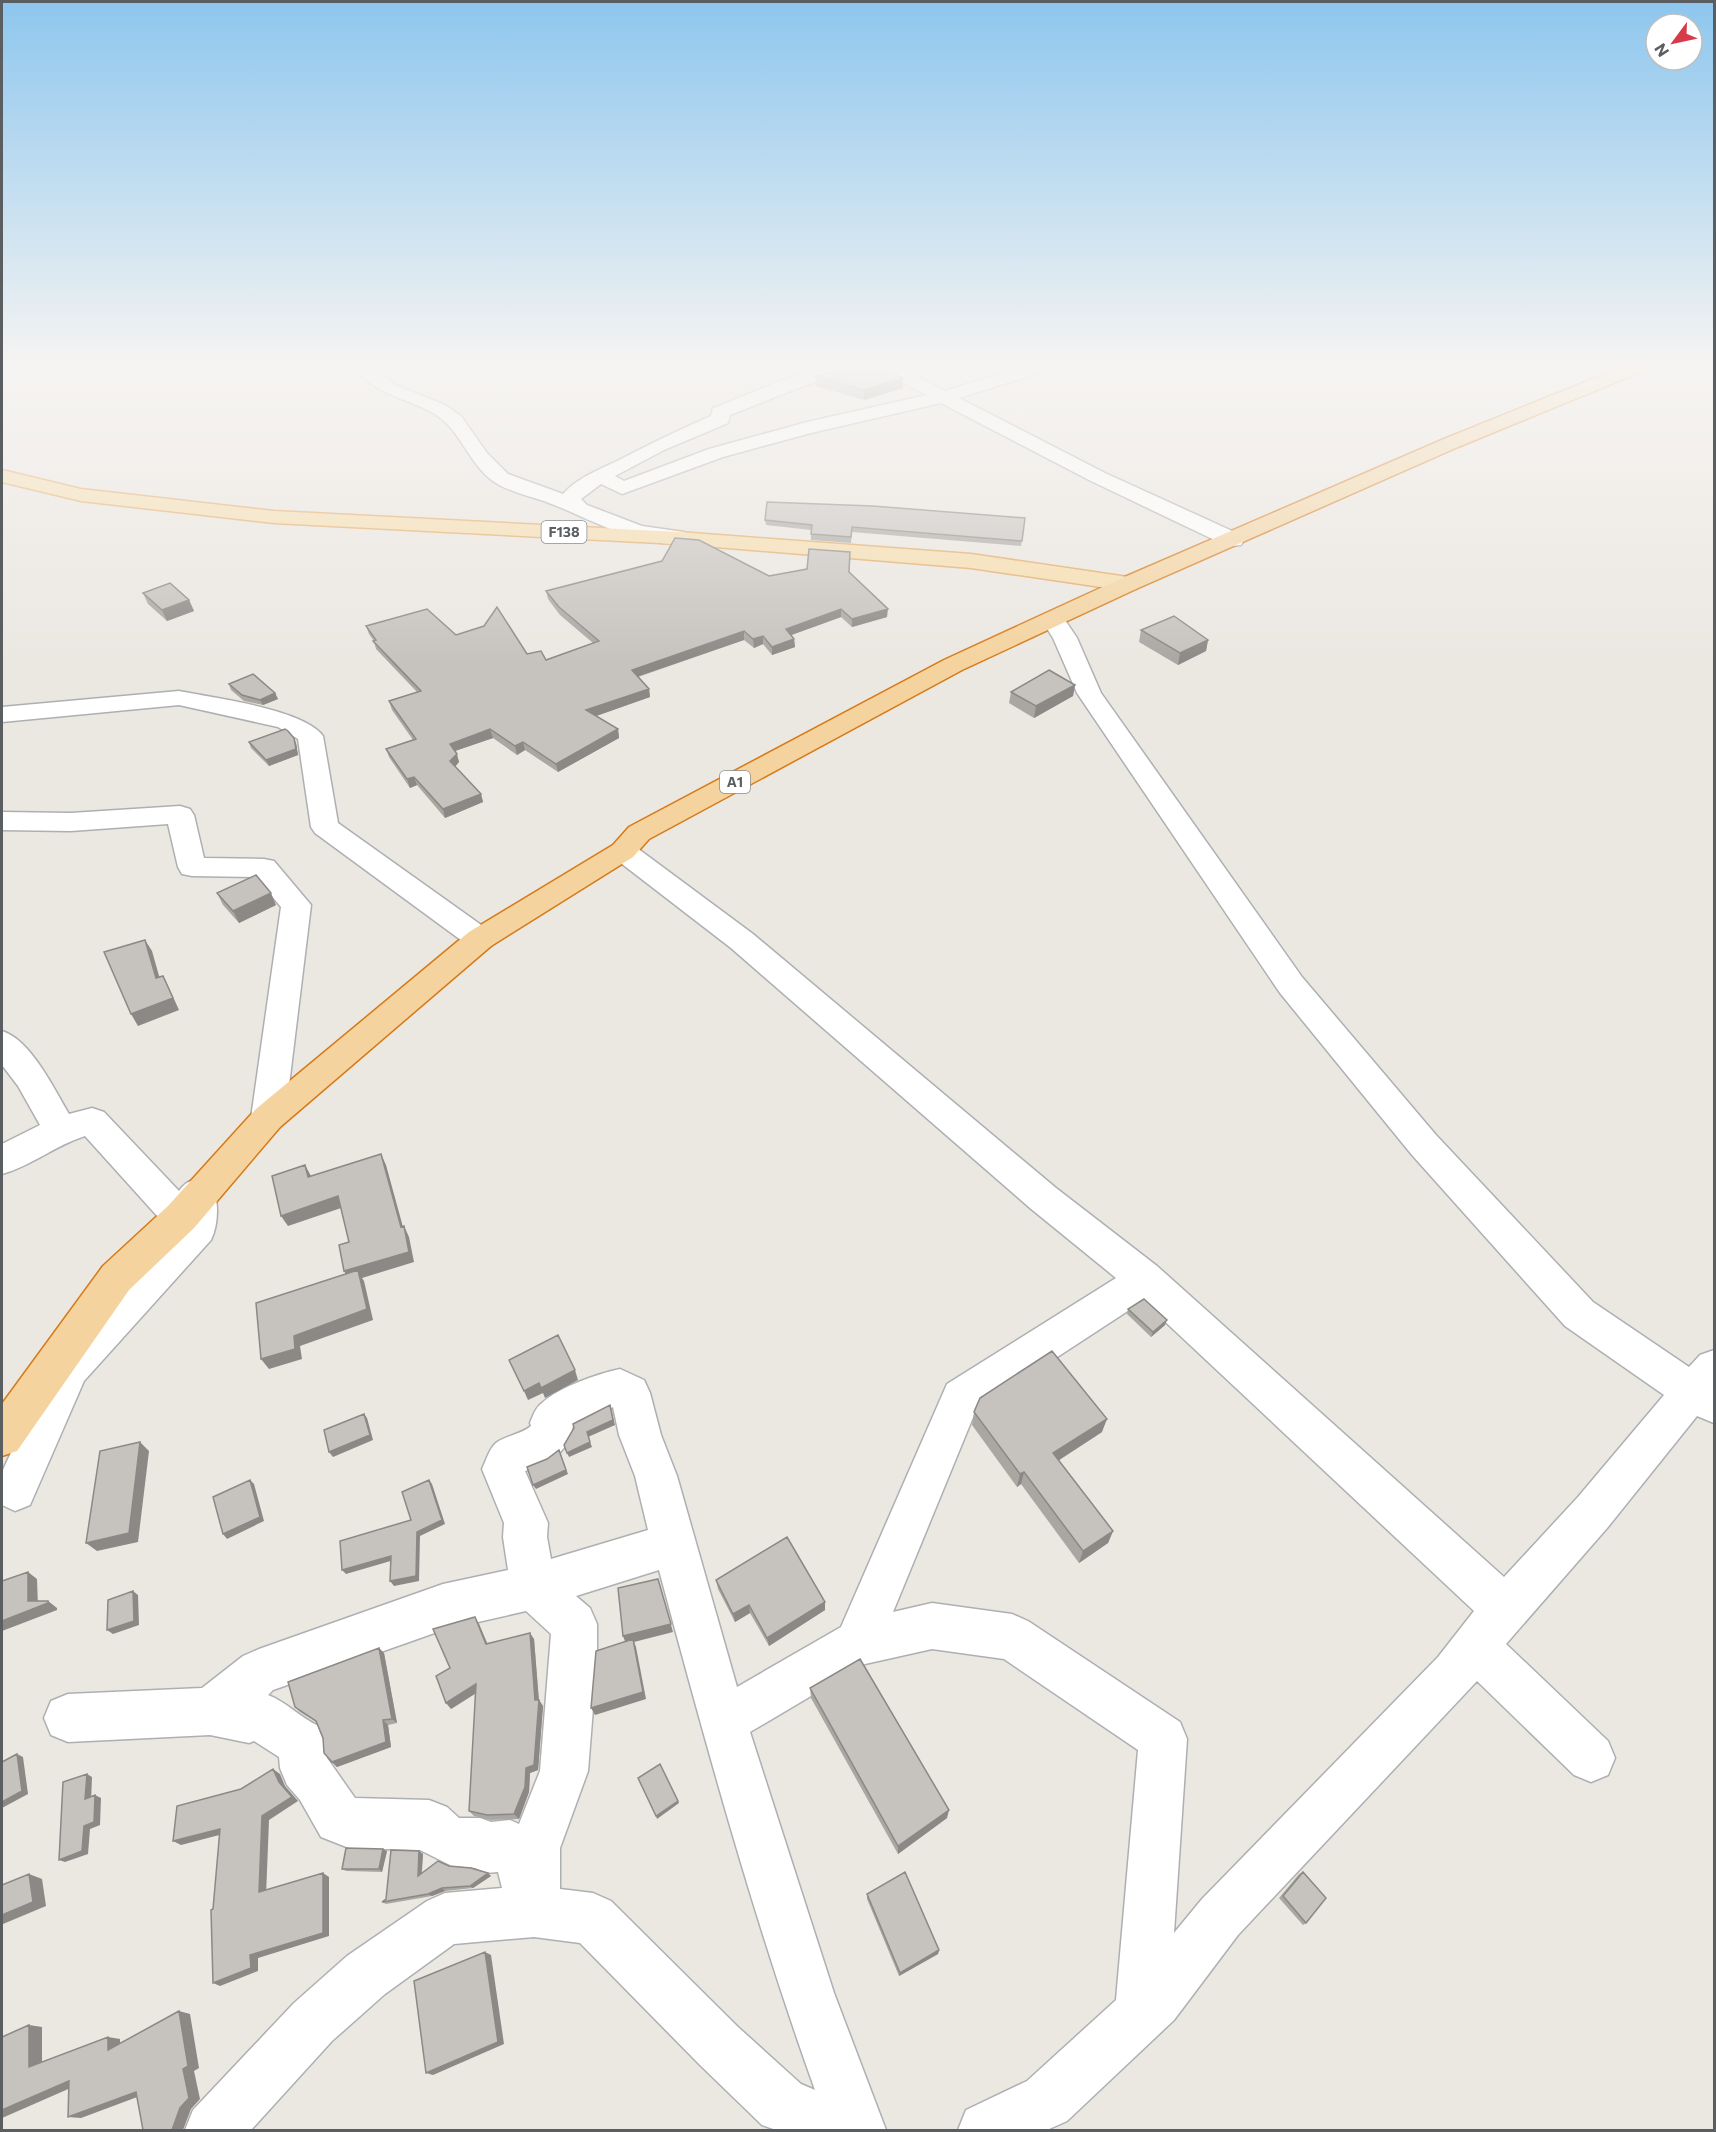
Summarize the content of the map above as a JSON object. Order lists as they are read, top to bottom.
{
  "streets": {
    "highway": ["A1"],
    "main road": ["F138"]
  },
  "crossings": [
    ["F138", "A1"]
  ],
  "north": "bottom left"
}
